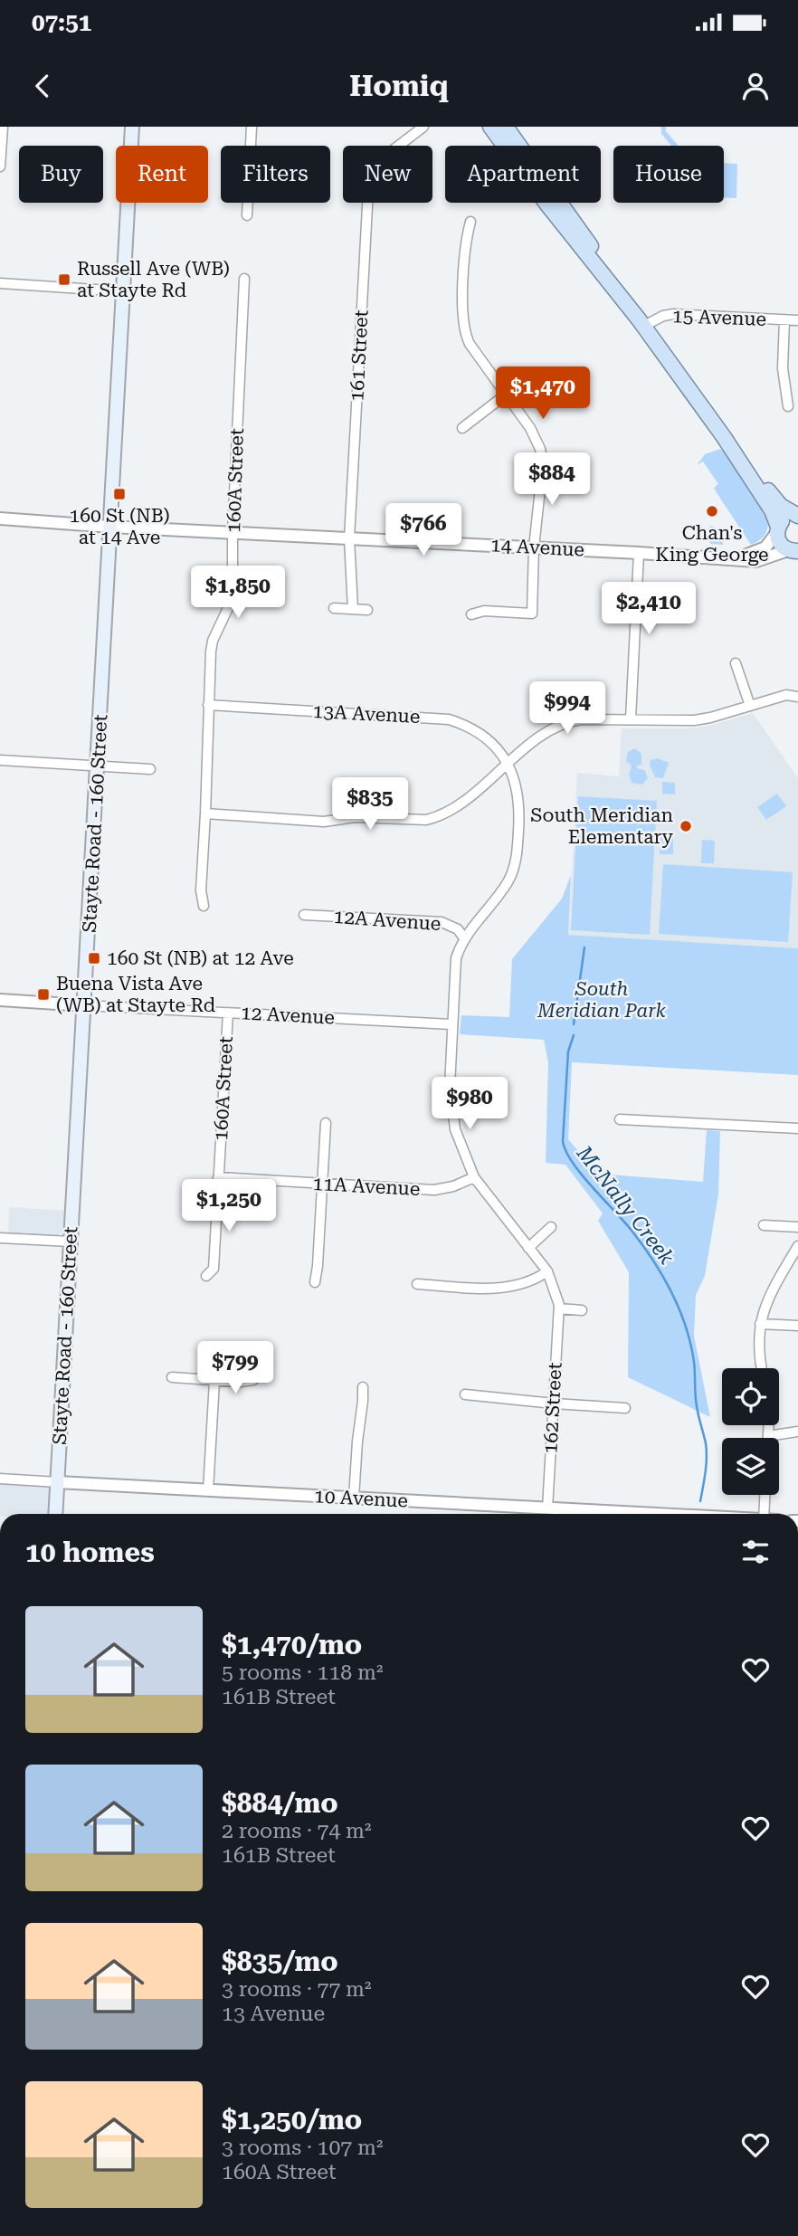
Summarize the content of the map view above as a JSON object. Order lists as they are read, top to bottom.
{
  "streets": {
    "main road": ["Stayte Road - 160 Street"],
    "street": [
      "15 Avenue",
      "161 Street",
      "160A Street",
      "14 Avenue",
      "13A Avenue",
      "12A Avenue",
      "12 Avenue",
      "11A Avenue",
      "162 Street",
      "10 Avenue"
    ]
  },
  "crossings": [
    ["161 Street", "14 Avenue"],
    ["160A Street", "14 Avenue"],
    ["160A Street", "13A Avenue"],
    ["160A Street", "12 Avenue"],
    ["160A Street", "11A Avenue"],
    ["14 Avenue", "Stayte Road - 160 Street"],
    ["Stayte Road - 160 Street", "12 Avenue"],
    ["Stayte Road - 160 Street", "10 Avenue"],
    ["162 Street", "10 Avenue"]
  ],
  "water": ["McNally Creek"],
  "parks": ["South Meridian Park"],
  "places": {
    "transit": [
      "Russell Ave (WB) at Stayte Rd",
      "160 St (NB) at 14 Ave",
      "160 St (NB) at 12 Ave",
      "Buena Vista Ave (WB) at Stayte Rd"
    ],
    "other": ["Chan's King George", "South Meridian Elementary"]
  },
  "page": {
    "status": "07:51",
    "header": "Homiq",
    "chip": [
      "Buy",
      "Rent",
      "Filters",
      "New",
      "Apartment",
      "House"
    ],
    "price": [
      "$1,470",
      "$884",
      "$766",
      "$1,850",
      "$2,410",
      "$994",
      "$835",
      "$980",
      "$1,250",
      "$799"
    ],
    "heading": "10 homes",
    "list": [
      {
        "name": "$1,470/mo",
        "note": "5 rooms · 118 m² · 161B Street"
      },
      {
        "name": "$884/mo",
        "note": "2 rooms · 74 m² · 161B Street"
      },
      {
        "name": "$835/mo",
        "note": "3 rooms · 77 m² · 13 Avenue"
      },
      {
        "name": "$1,250/mo",
        "note": "3 rooms · 107 m² · 160A Street"
      }
    ]
  }
}
